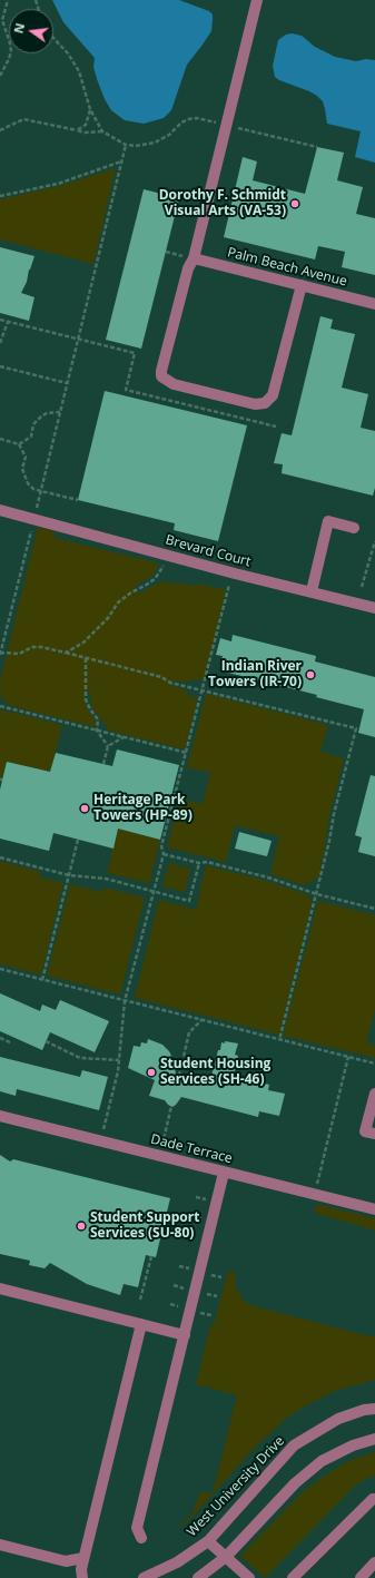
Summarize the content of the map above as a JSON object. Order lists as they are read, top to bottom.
{
  "streets": {
    "street": [
      "Palm Beach Avenue",
      "Brevard Court",
      "Dade Terrace",
      "West University Drive"
    ]
  },
  "places": [
    "Dorothy F. Schmidt Visual Arts (VA-53)",
    "Indian River Towers (IR-70)",
    "Heritage Park Towers (HP-89)",
    "Student Housing Services (SH-46)",
    "Student Support Services (SU-80)"
  ],
  "north": "left"
}
